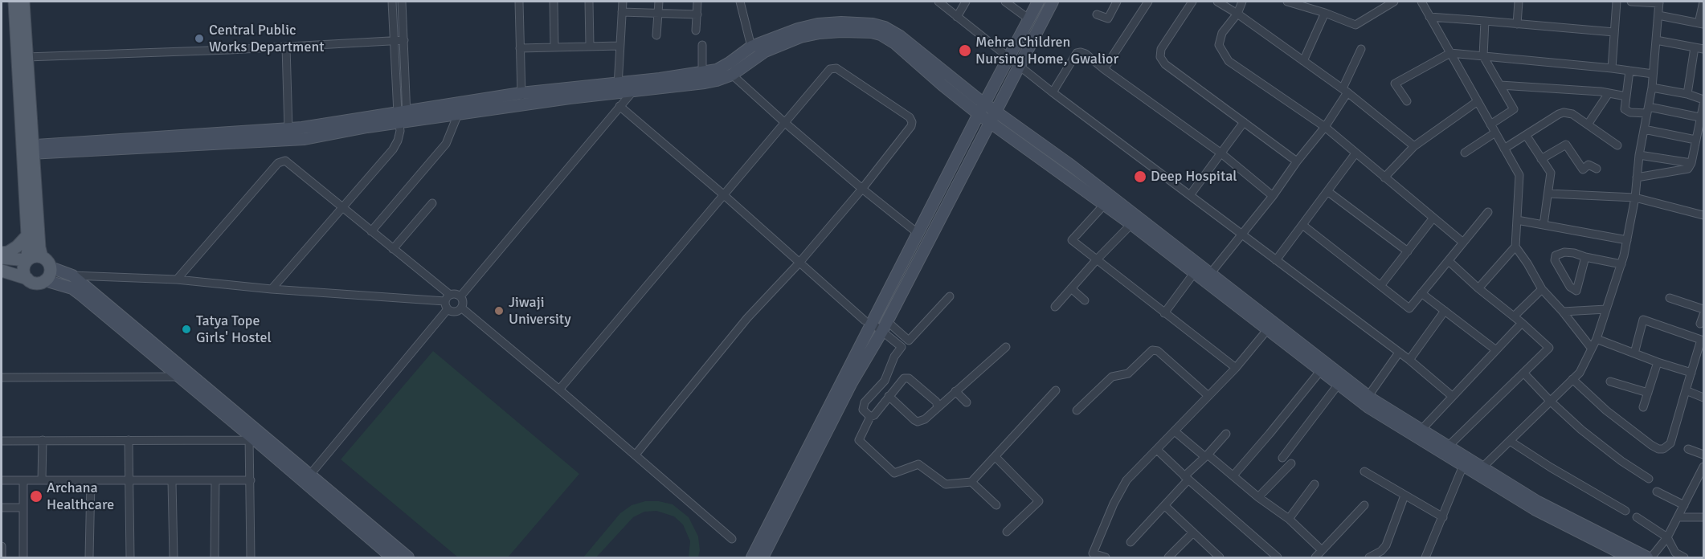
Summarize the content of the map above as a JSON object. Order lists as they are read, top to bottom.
{
  "places": [
    "Central Public Works Department",
    "Mehra Children Nursing Home, Gwalior",
    "Deep Hospital",
    "Jiwaji University",
    "Tatya Tope Girls' Hostel",
    "Archana Healthcare"
  ]
}
